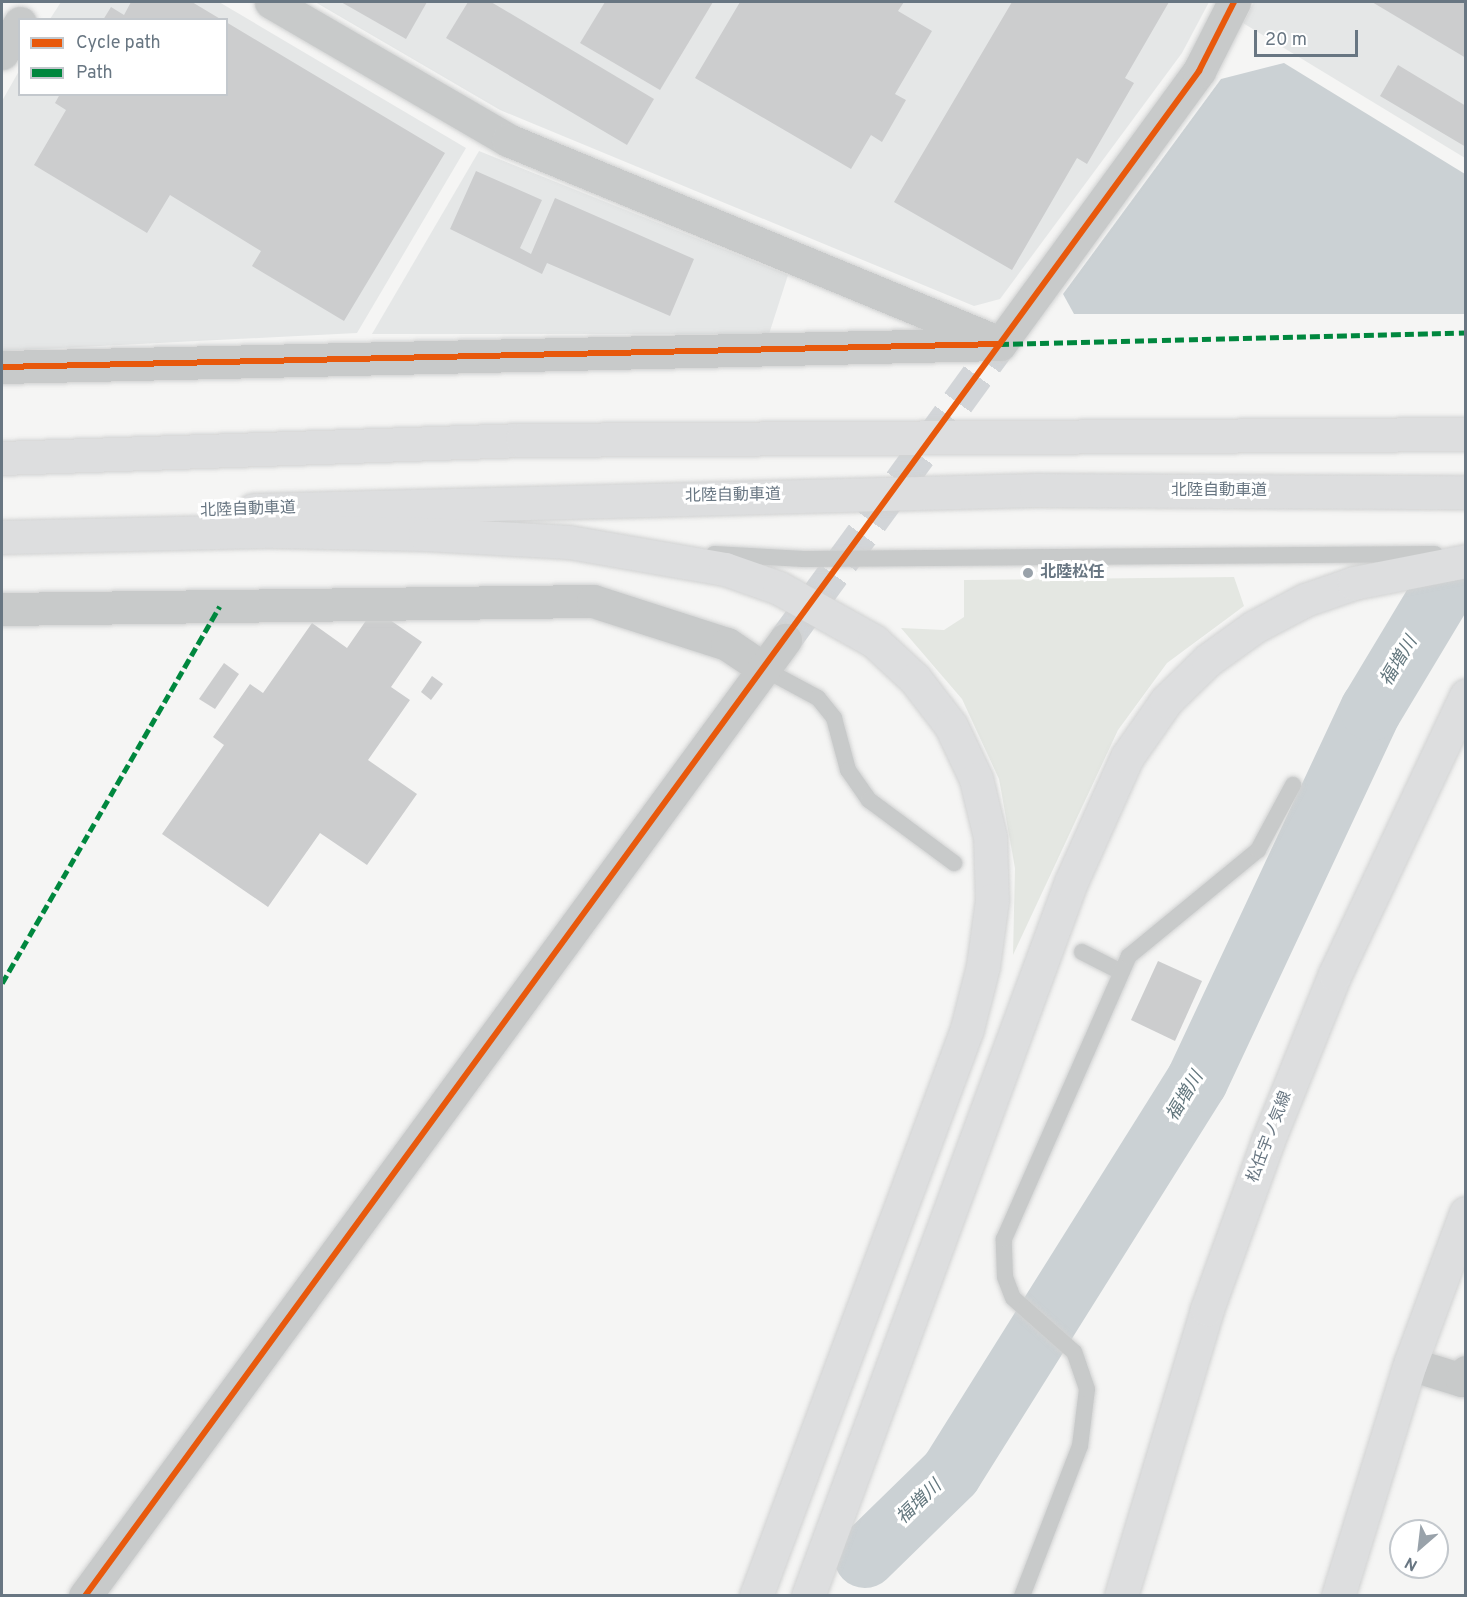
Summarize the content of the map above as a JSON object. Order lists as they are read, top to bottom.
{
  "streets": {
    "main road": ["北陸自動車道", "松任宇ノ気線"]
  },
  "water": ["福増川"],
  "places": ["北陸松任"],
  "legend": ["Cycle path", "Path"],
  "scale_bar": "20 m",
  "north": "bottom left"
}
